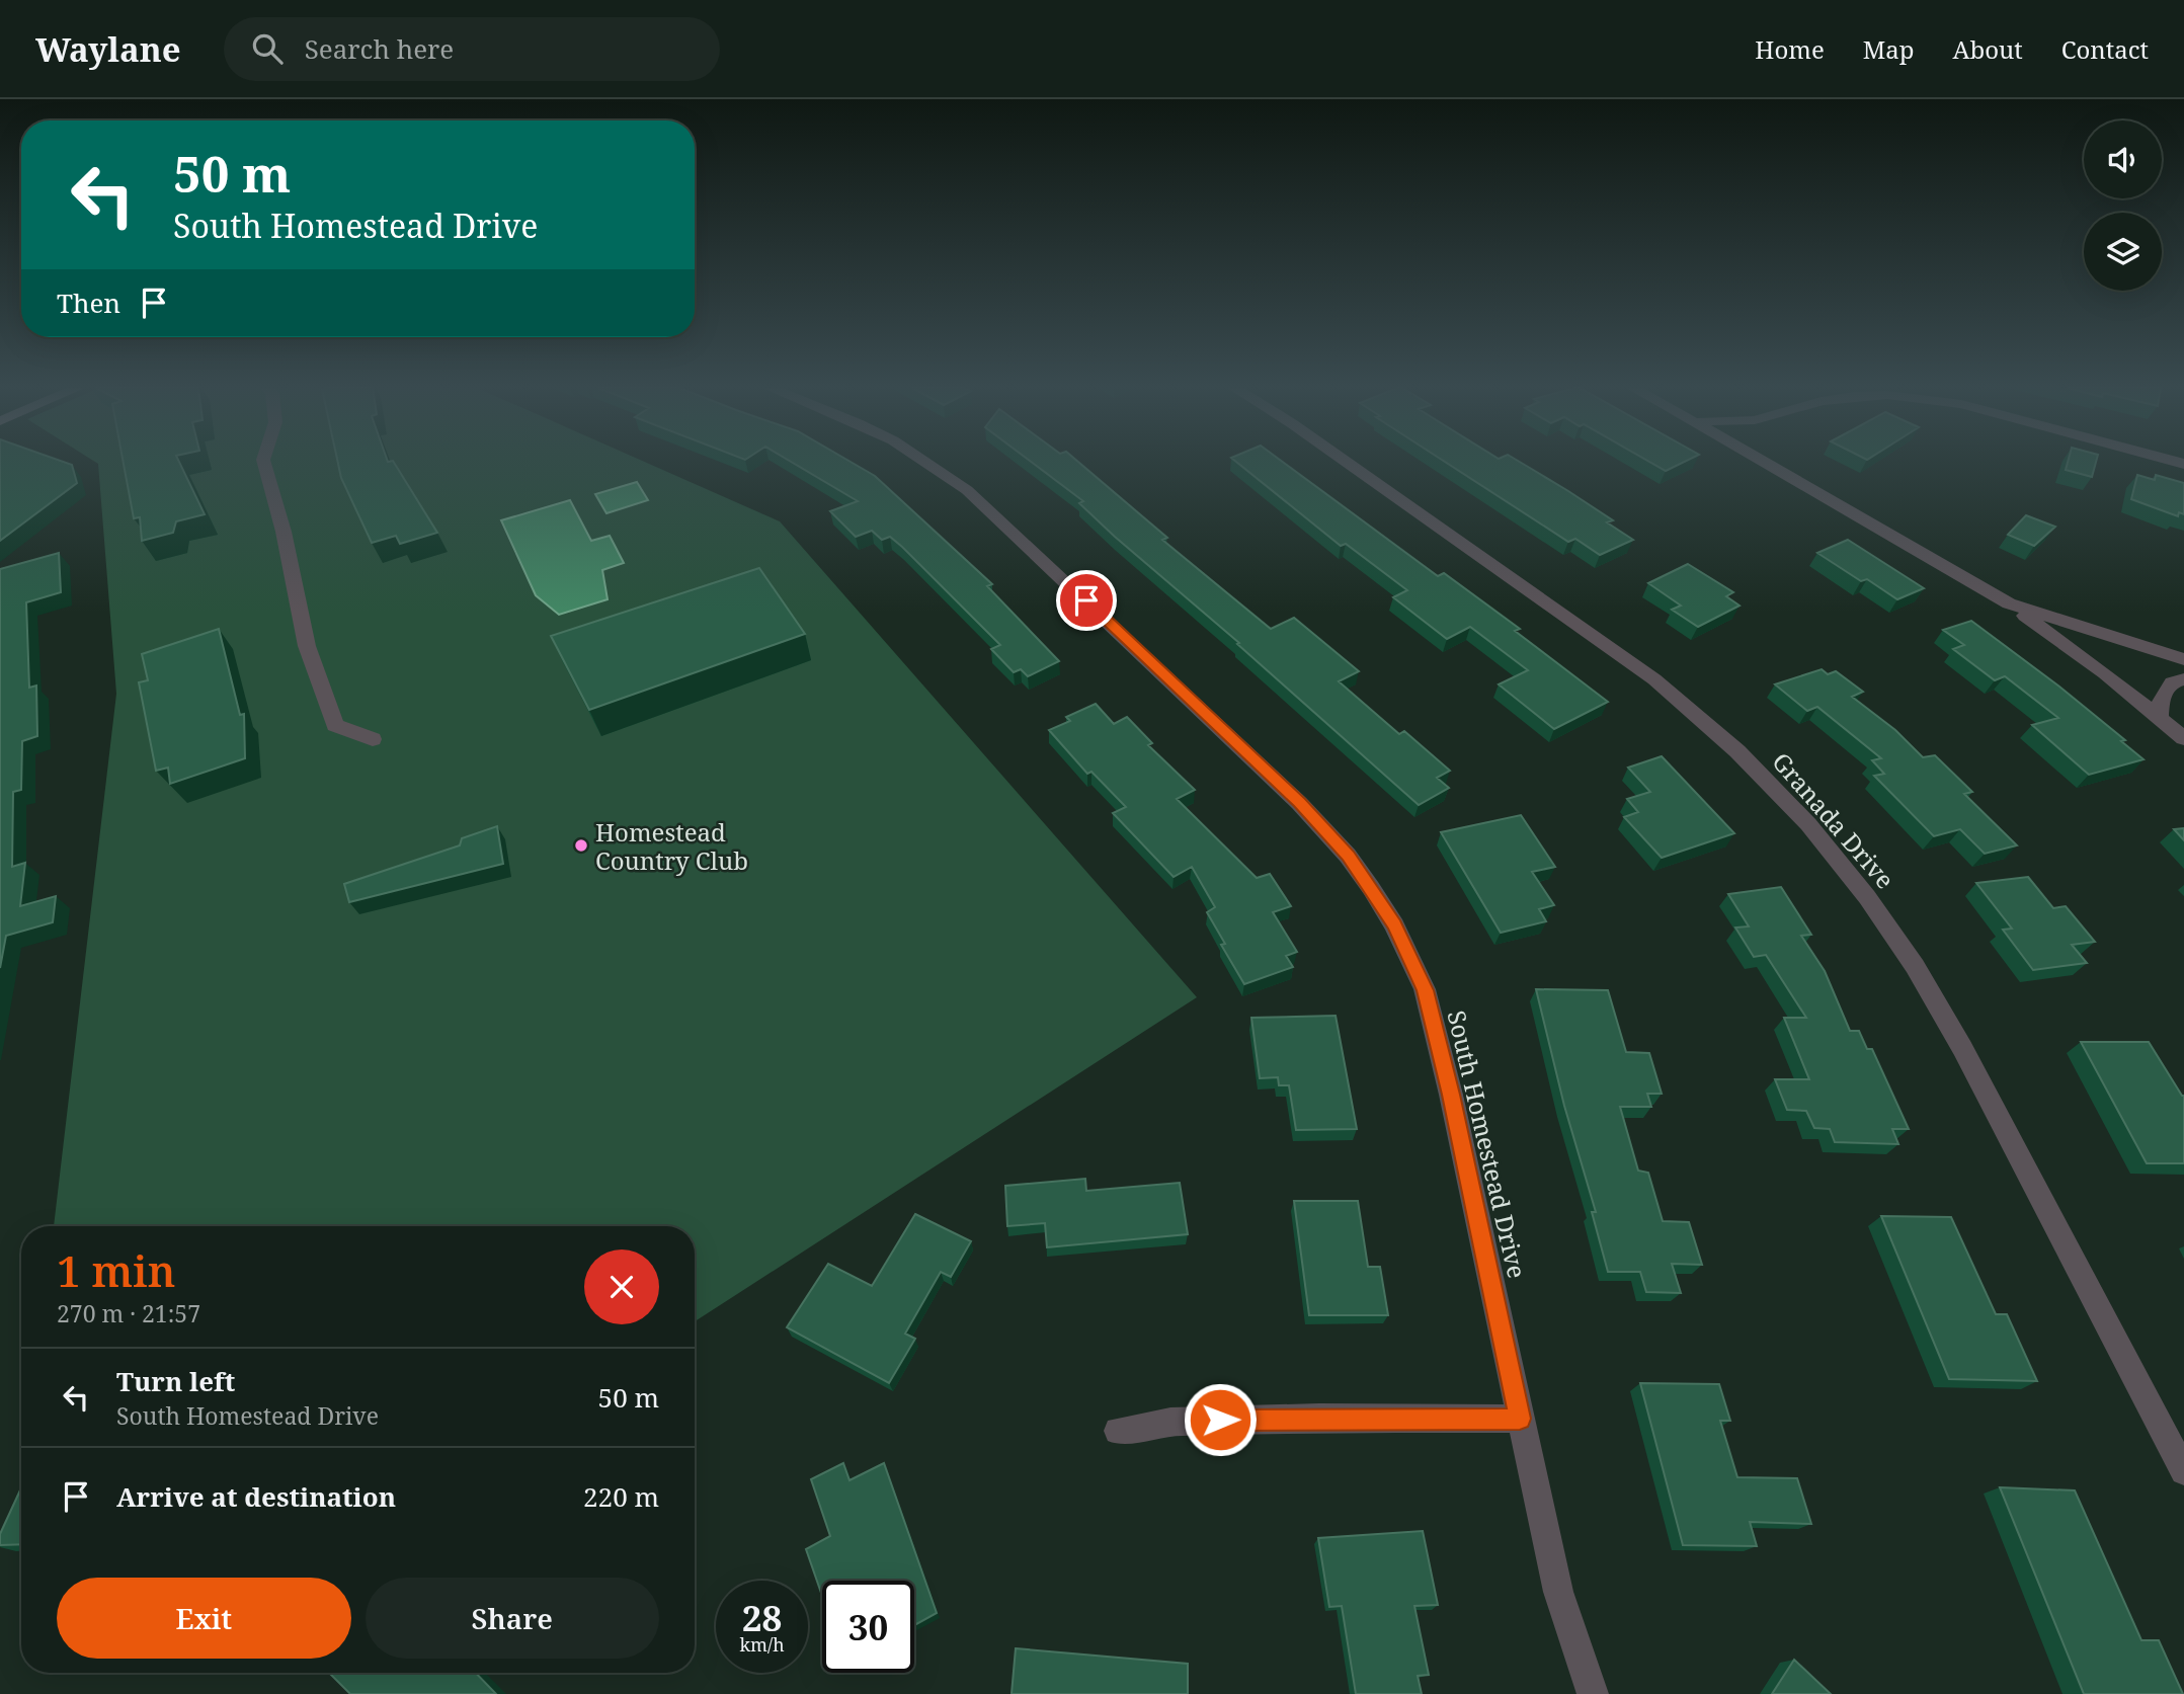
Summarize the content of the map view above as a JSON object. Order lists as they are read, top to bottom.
{
  "streets": {
    "street": ["Granada Drive", "South Homestead Drive"]
  },
  "places": ["Homestead Country Club"],
  "page": {
    "header": "Waylane",
    "search": "Search here",
    "nav": [
      "Home",
      "Map",
      "About",
      "Contact"
    ],
    "turn": ["50 m", "South Homestead Drive"],
    "then": "Then",
    "heading": ["1 min", "270 m · 21:57"],
    "list": [
      {
        "name": "Turn left",
        "note": "South Homestead Drive",
        "value": "50 m"
      },
      {
        "name": "Arrive at destination",
        "value": "220 m"
      }
    ],
    "buttons": ["Exit", "Share"],
    "speed": "28 km/h",
    "limit": "30"
  }
}
